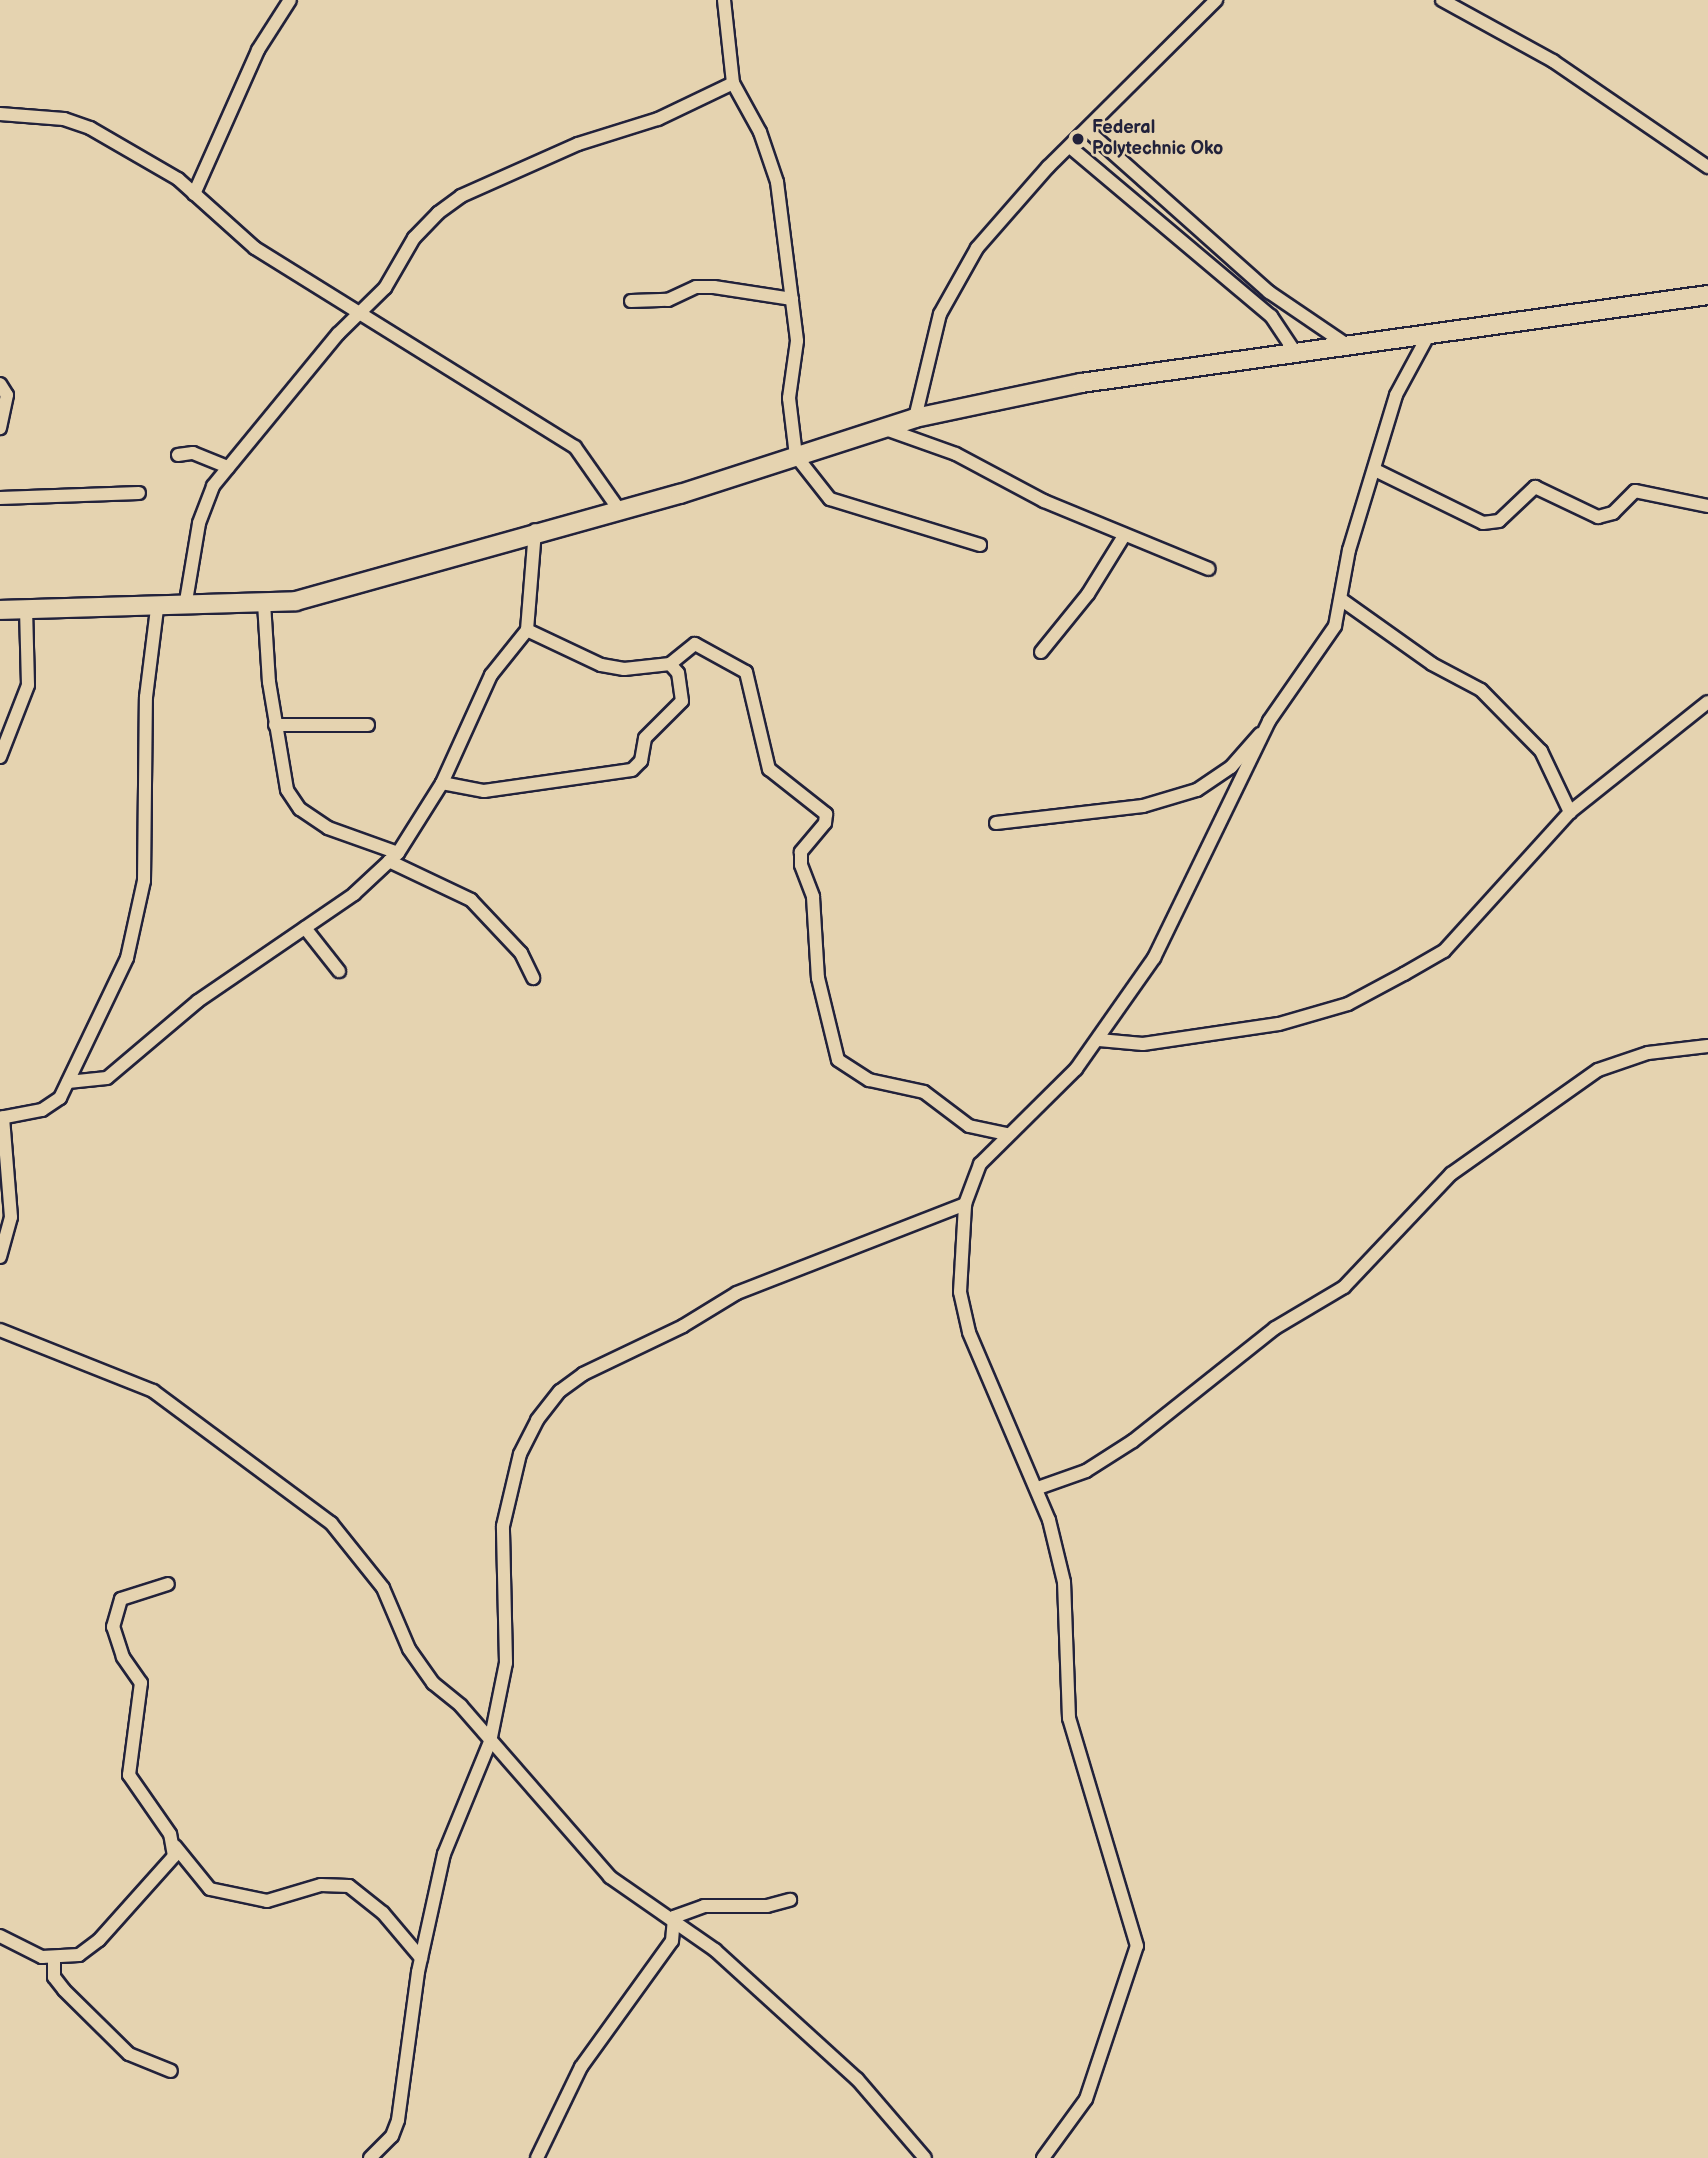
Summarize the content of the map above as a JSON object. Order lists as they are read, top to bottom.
{
  "places": ["Federal Polytechnic Oko"]
}
